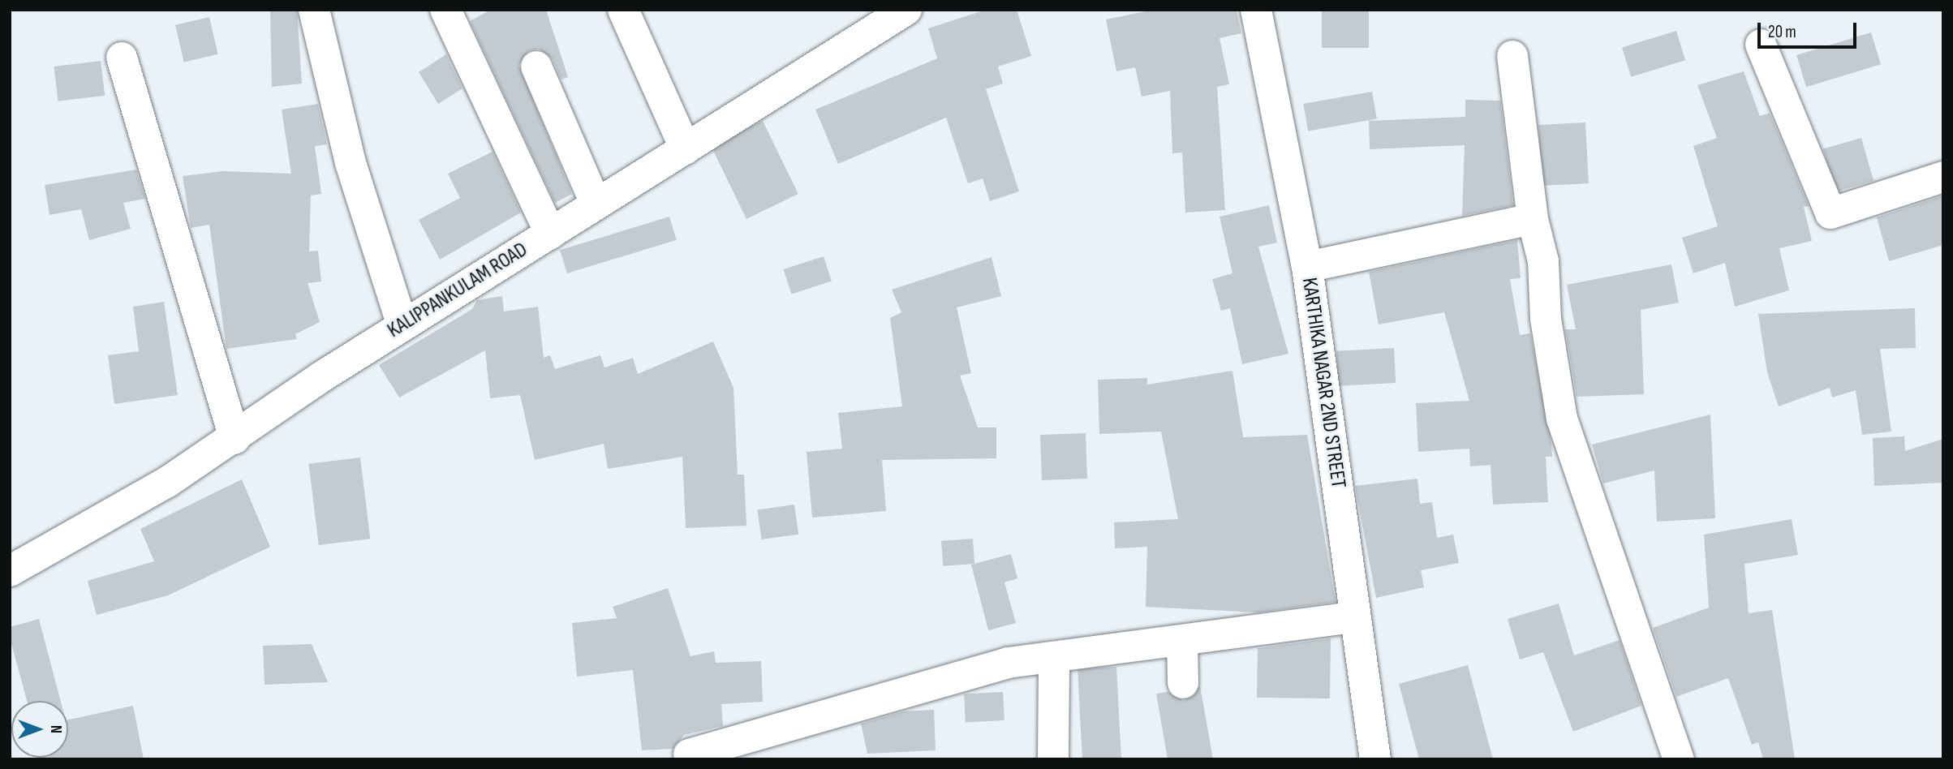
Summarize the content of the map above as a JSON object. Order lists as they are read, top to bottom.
{
  "streets": {
    "street": ["KALIPPANKULAM ROAD", "KARTHIKA NAGAR 2ND STREET"]
  },
  "scale_bar": "20 m",
  "north": "right"
}
